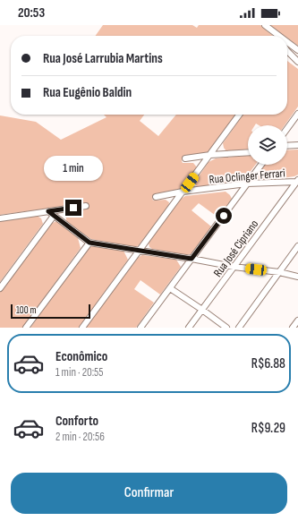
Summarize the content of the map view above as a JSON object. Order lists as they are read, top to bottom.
{
  "streets": {
    "street": ["Rua Oclinger Ferrari", "Rua José Cipriano"]
  },
  "crossings": [
    ["Rua Oclinger Ferrari", "Rua José Cipriano"]
  ],
  "scale_bar": "100 m",
  "page": {
    "status": "20:53",
    "banner": ["Rua José Larrubia Martins", "Rua Eugênio Baldin"],
    "bubble": "1 min",
    "scale": "100 m",
    "list": [
      {
        "name": "Econômico",
        "note": "1 min · 20:55",
        "value": "R$6.88"
      },
      {
        "name": "Conforto",
        "note": "2 min · 20:56",
        "value": "R$9.29"
      }
    ],
    "buttons": "Confirmar"
  }
}
